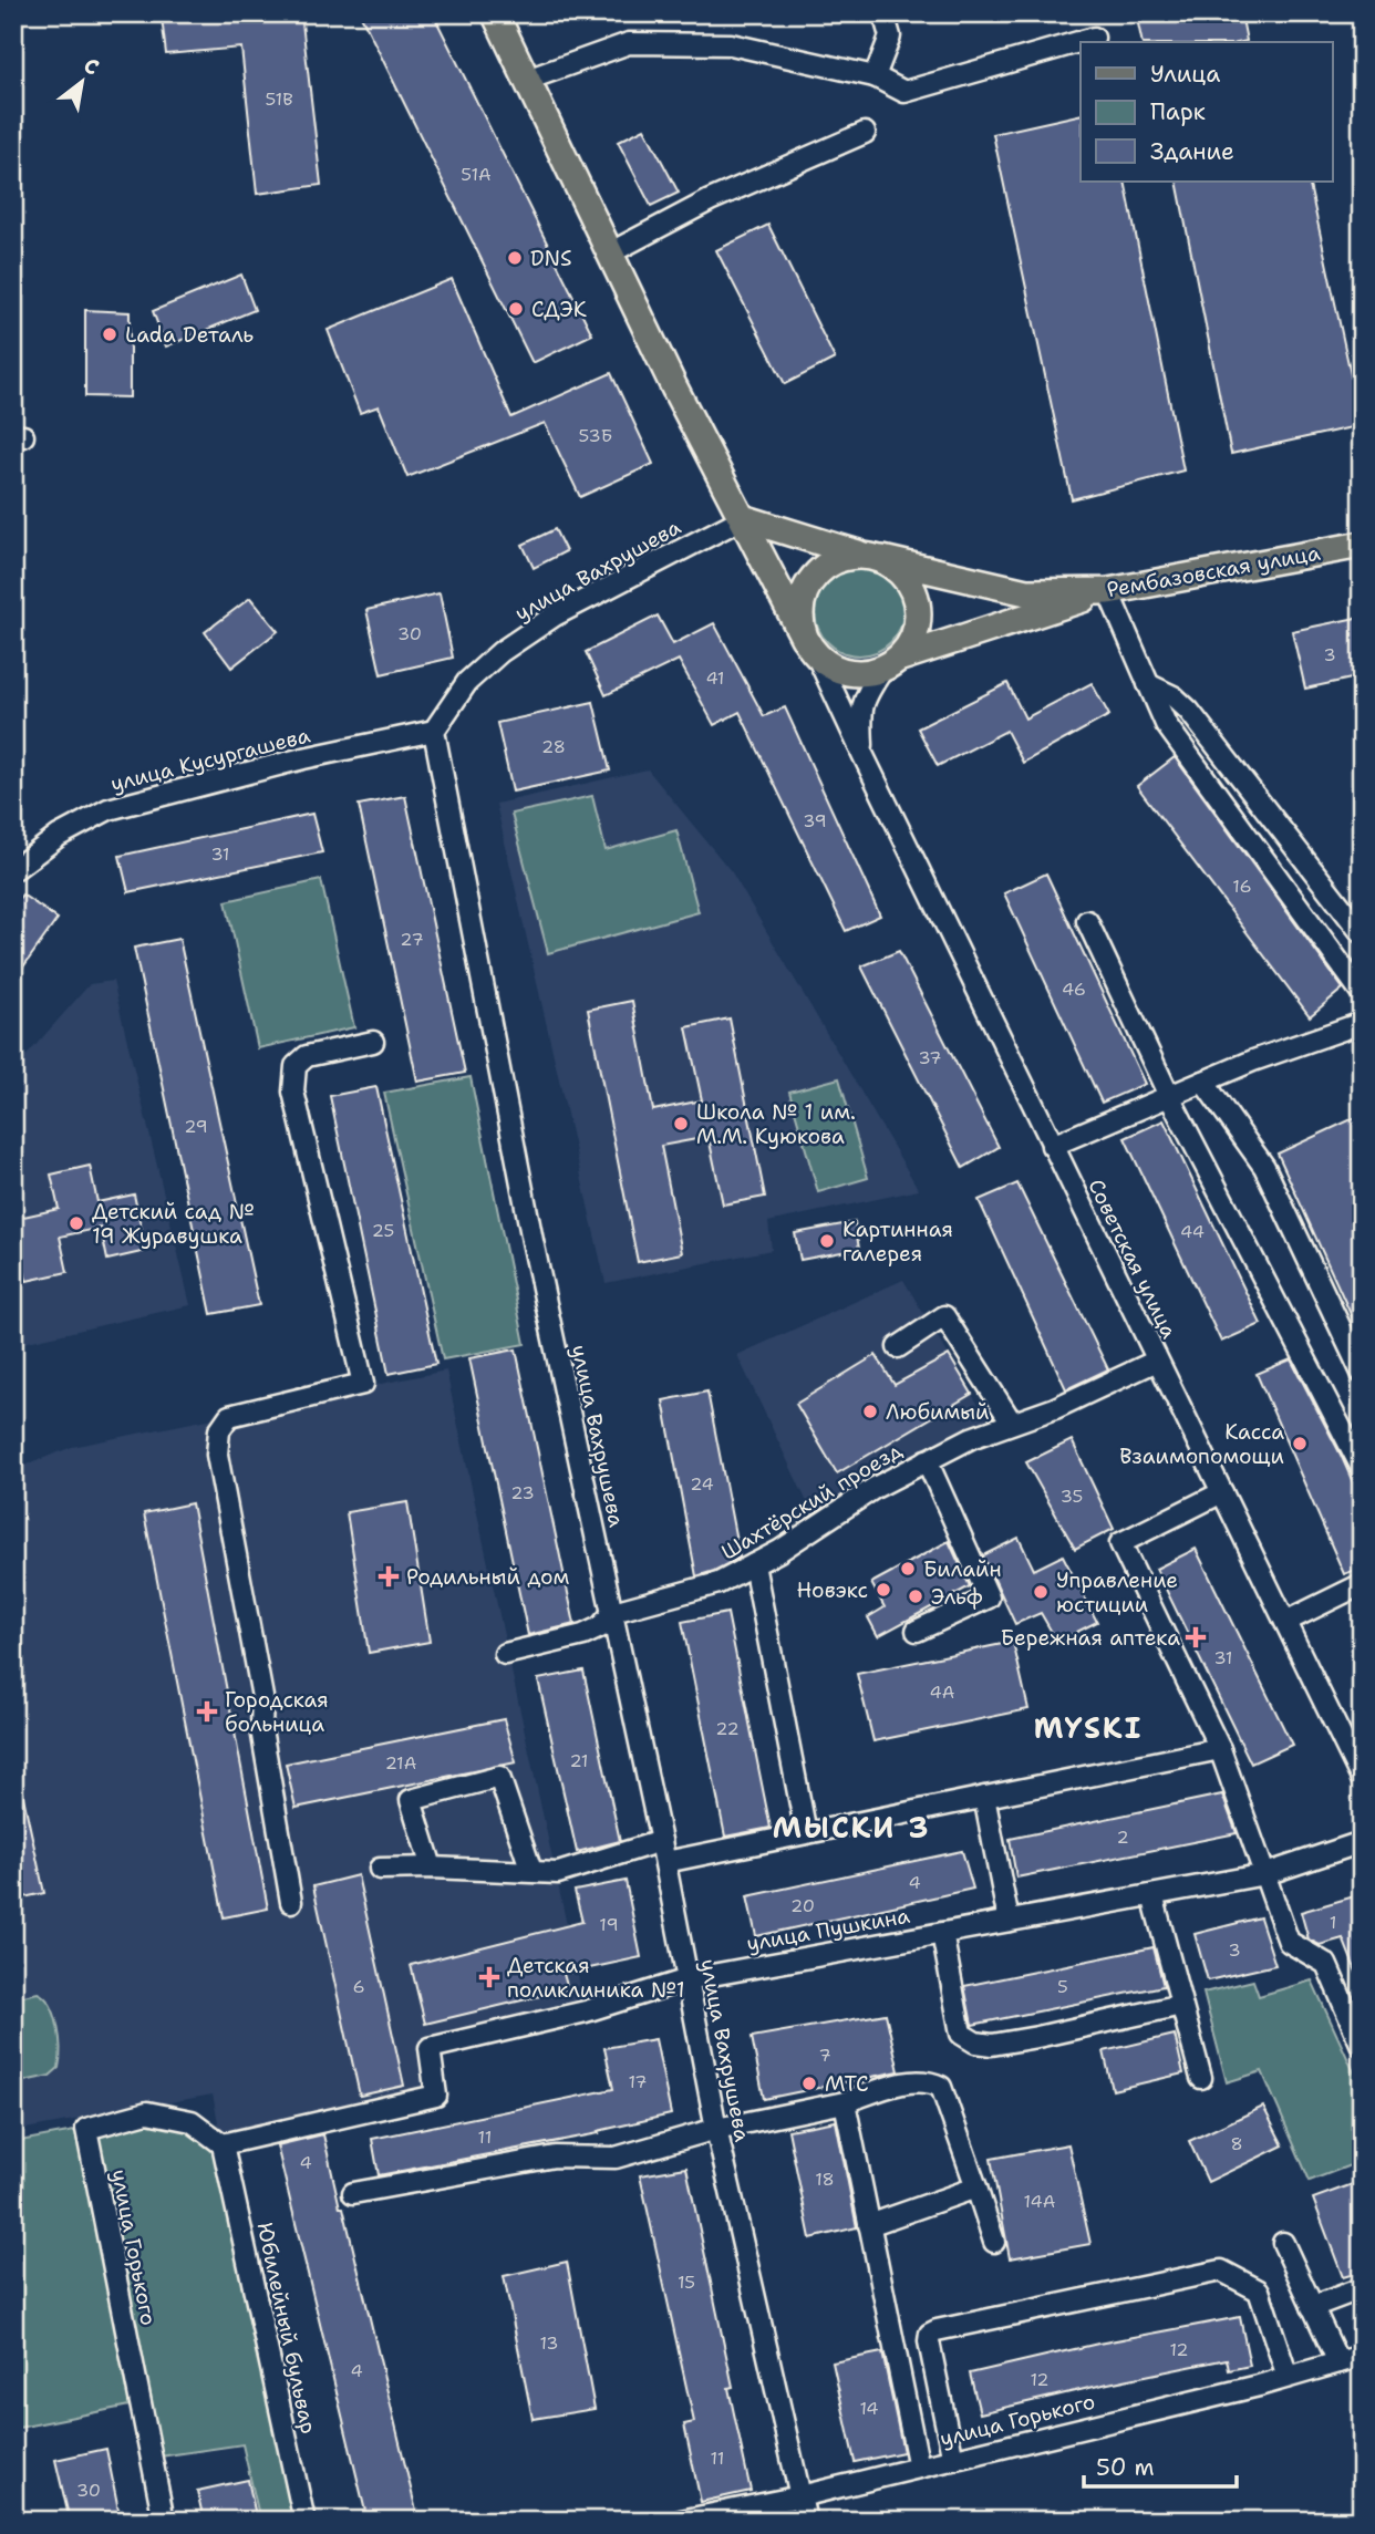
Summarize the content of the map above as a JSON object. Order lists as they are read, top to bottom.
{
  "streets": {
    "main road": ["Рембазовская улица"],
    "street": [
      "улица Вахрушева",
      "улица Кусургашева",
      "Советская улица",
      "Шахтёрский проезд",
      "улица Пушкина",
      "улица Горького",
      "Юбилейный бульвар"
    ]
  },
  "crossings": [
    ["улица Вахрушева", "Рембазовская улица"],
    ["улица Вахрушева", "улица Кусургашева"],
    ["улица Вахрушева", "Шахтёрский проезд"],
    ["улица Вахрушева", "улица Пушкина"],
    ["улица Вахрушева", "улица Горького"],
    ["Рембазовская улица", "Советская улица"],
    ["Советская улица", "Шахтёрский проезд"],
    ["улица Пушкина", "улица Горького"],
    ["улица Пушкина", "Юбилейный бульвар"],
    ["улица Горького", "Юбилейный бульвар"]
  ],
  "districts": ["MYSKI", "МЫСКИ 3"],
  "places": {
    "other": [
      "DNS",
      "СДЭК",
      "Lada Dеталь",
      "Школа № 1 им. М.М. Куюкова",
      "Детский сад № 19 Журавушка",
      "Картинная галерея",
      "Любимый",
      "Касса Взаимопомощи",
      "Билайн",
      "Новэкс",
      "Управление юстиции",
      "Эльф",
      "МТС"
    ],
    "health": [
      "Родильный дом",
      "Бережная аптека",
      "Городская больница",
      "Детская поликлиника №1"
    ]
  },
  "house_numbers": [
    "51В",
    "51А",
    "53Б",
    "30",
    "3",
    "41",
    "28",
    "39",
    "31",
    "16",
    "27",
    "46",
    "37",
    "29",
    "25",
    "44",
    "24",
    "23",
    "35",
    "31",
    "4А",
    "22",
    "21",
    "21А",
    "2",
    "4",
    "20",
    "1",
    "19",
    "3",
    "6",
    "5",
    "7",
    "17",
    "11",
    "8",
    "4",
    "18",
    "14А",
    "15",
    "13",
    "12",
    "4",
    "12",
    "14",
    "11",
    "30"
  ],
  "legend": ["Улица", "Парк", "Здание"],
  "scale_bar": "50 m",
  "north": "top right"
}
